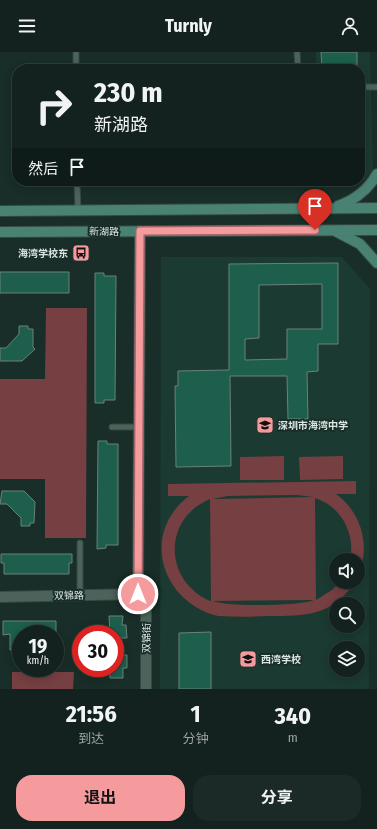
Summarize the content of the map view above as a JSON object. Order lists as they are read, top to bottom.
{
  "streets": {
    "main road": ["新湖路"],
    "street": ["双锦路", "双锦街"]
  },
  "crossings": [
    ["新湖路", "双锦街"],
    ["双锦路", "双锦街"]
  ],
  "places": {
    "bus stop": ["海湾学校东"],
    "school or university": ["深圳市海湾中学", "西湾学校"]
  },
  "page": {
    "header": "Turnly",
    "turn": ["230 m", "新湖路"],
    "then": "然后",
    "speed": "19 km/h",
    "limit": "30",
    "eta": [
      "21:56",
      "到达",
      "1",
      "分钟",
      "340",
      "m"
    ],
    "buttons": ["退出", "分享"]
  }
}
